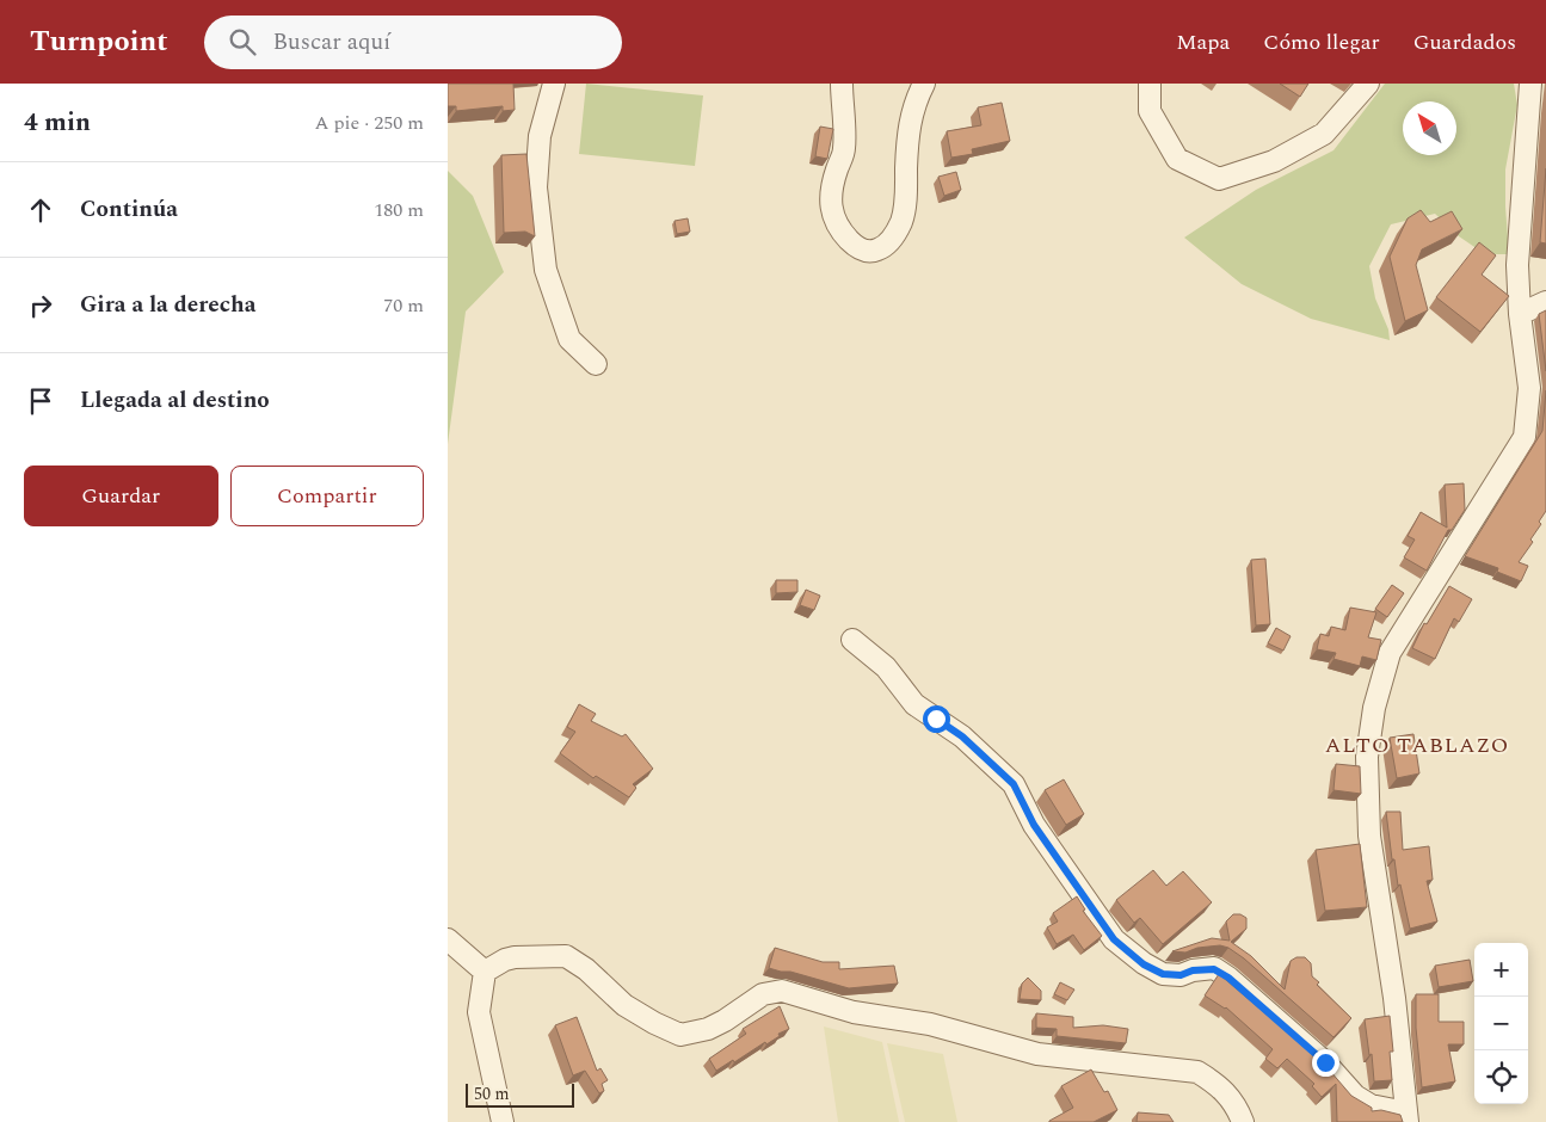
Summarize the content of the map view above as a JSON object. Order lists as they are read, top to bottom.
{
  "districts": ["ALTO TABLAZO"],
  "scale_bar": "50 m",
  "north": "top left",
  "page": {
    "header": "Turnpoint",
    "search": "Buscar aquí",
    "nav": ["Mapa", "Cómo llegar", "Guardados"],
    "heading": ["4 min", "A pie · 250 m"],
    "list": [
      ["Continúa", "180 m"],
      ["Gira a la derecha", "70 m"],
      "Llegada al destino"
    ],
    "buttons": ["Guardar", "Compartir"],
    "map_buttons": ["+", "−"],
    "scale": "50 m"
  }
}
